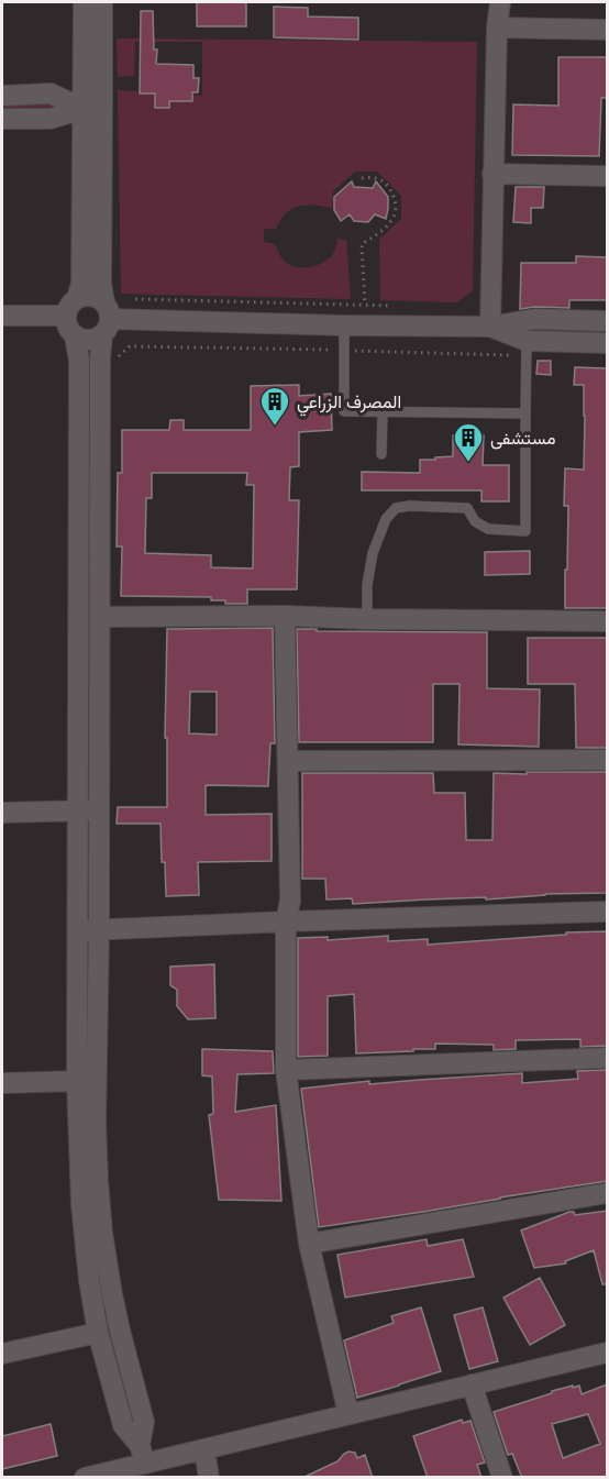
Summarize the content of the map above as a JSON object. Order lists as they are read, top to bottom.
{
  "places": {
    "building": ["المصرف الزراعي", "مستشفى"]
  }
}
